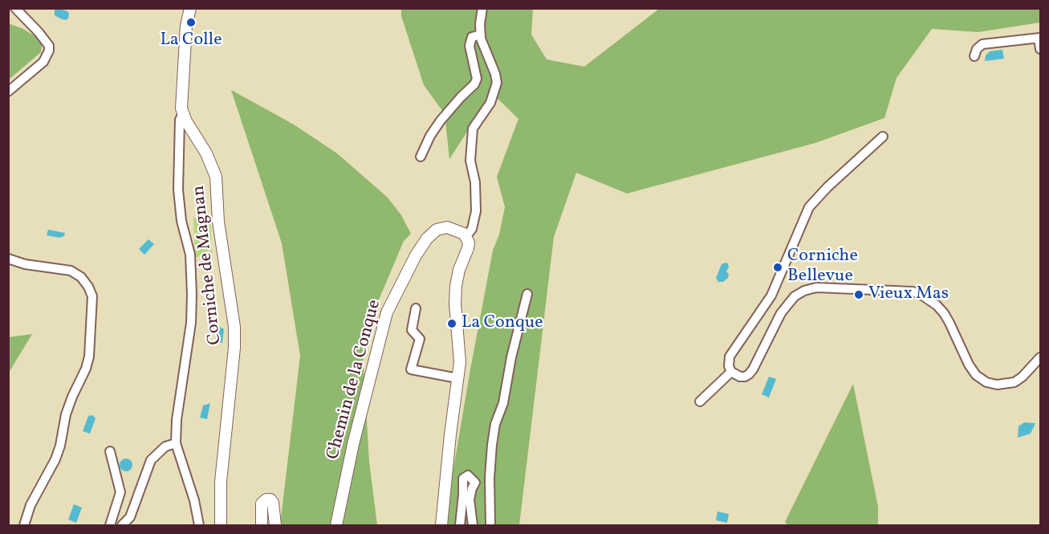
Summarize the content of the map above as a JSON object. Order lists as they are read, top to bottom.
{
  "streets": {
    "street": ["Corniche de Magnan", "Chemin de la Conque"]
  },
  "places": [
    "La Colle",
    "Corniche Bellevue",
    "Vieux Mas",
    "La Conque"
  ]
}
